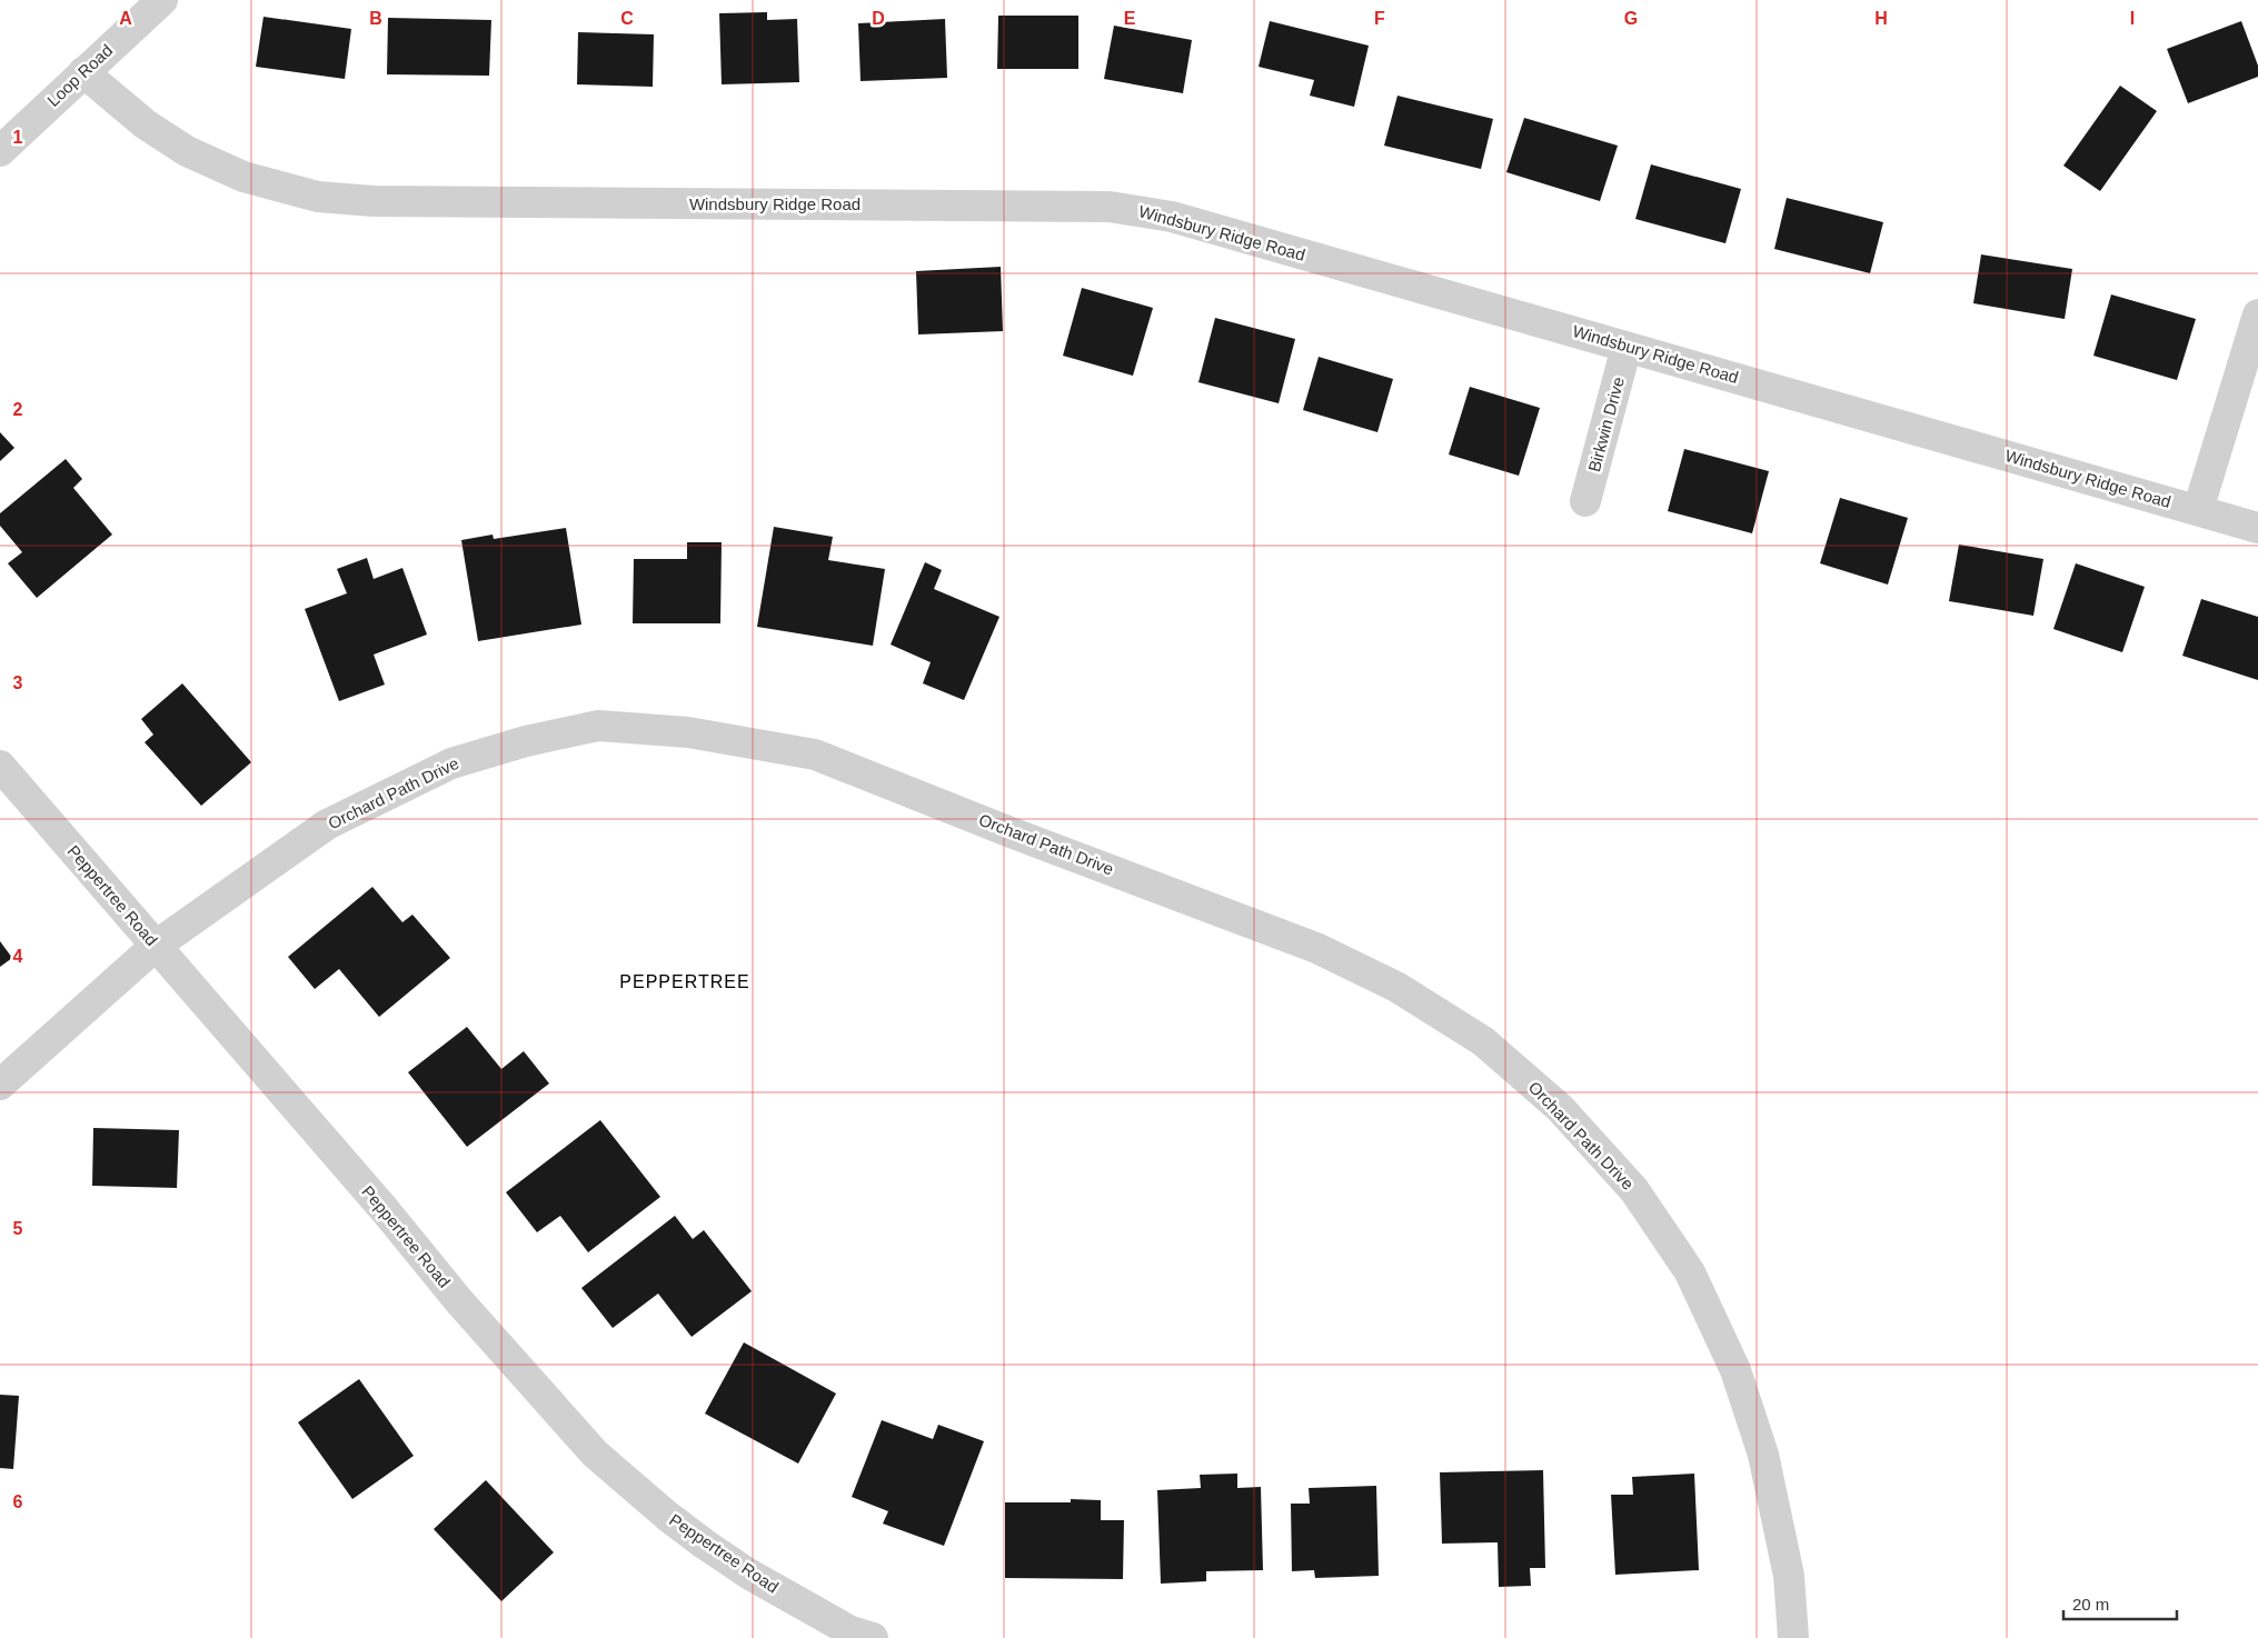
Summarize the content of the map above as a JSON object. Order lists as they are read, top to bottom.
{
  "streets": {
    "street": [
      "Loop Road",
      "Windsbury Ridge Road",
      "Birkwin Drive",
      "Orchard Path Drive",
      "Peppertree Road"
    ]
  },
  "crossings": [
    ["Loop Road", "Windsbury Ridge Road"],
    ["Windsbury Ridge Road", "Birkwin Drive"],
    ["Orchard Path Drive", "Peppertree Road"]
  ],
  "districts": ["PEPPERTREE"],
  "scale_bar": "20 m",
  "grid": {
    "columns": [
      "A",
      "B",
      "C",
      "D",
      "E",
      "F",
      "G",
      "H",
      "I"
    ],
    "rows": [
      "1",
      "2",
      "3",
      "4",
      "5",
      "6"
    ]
  }
}
